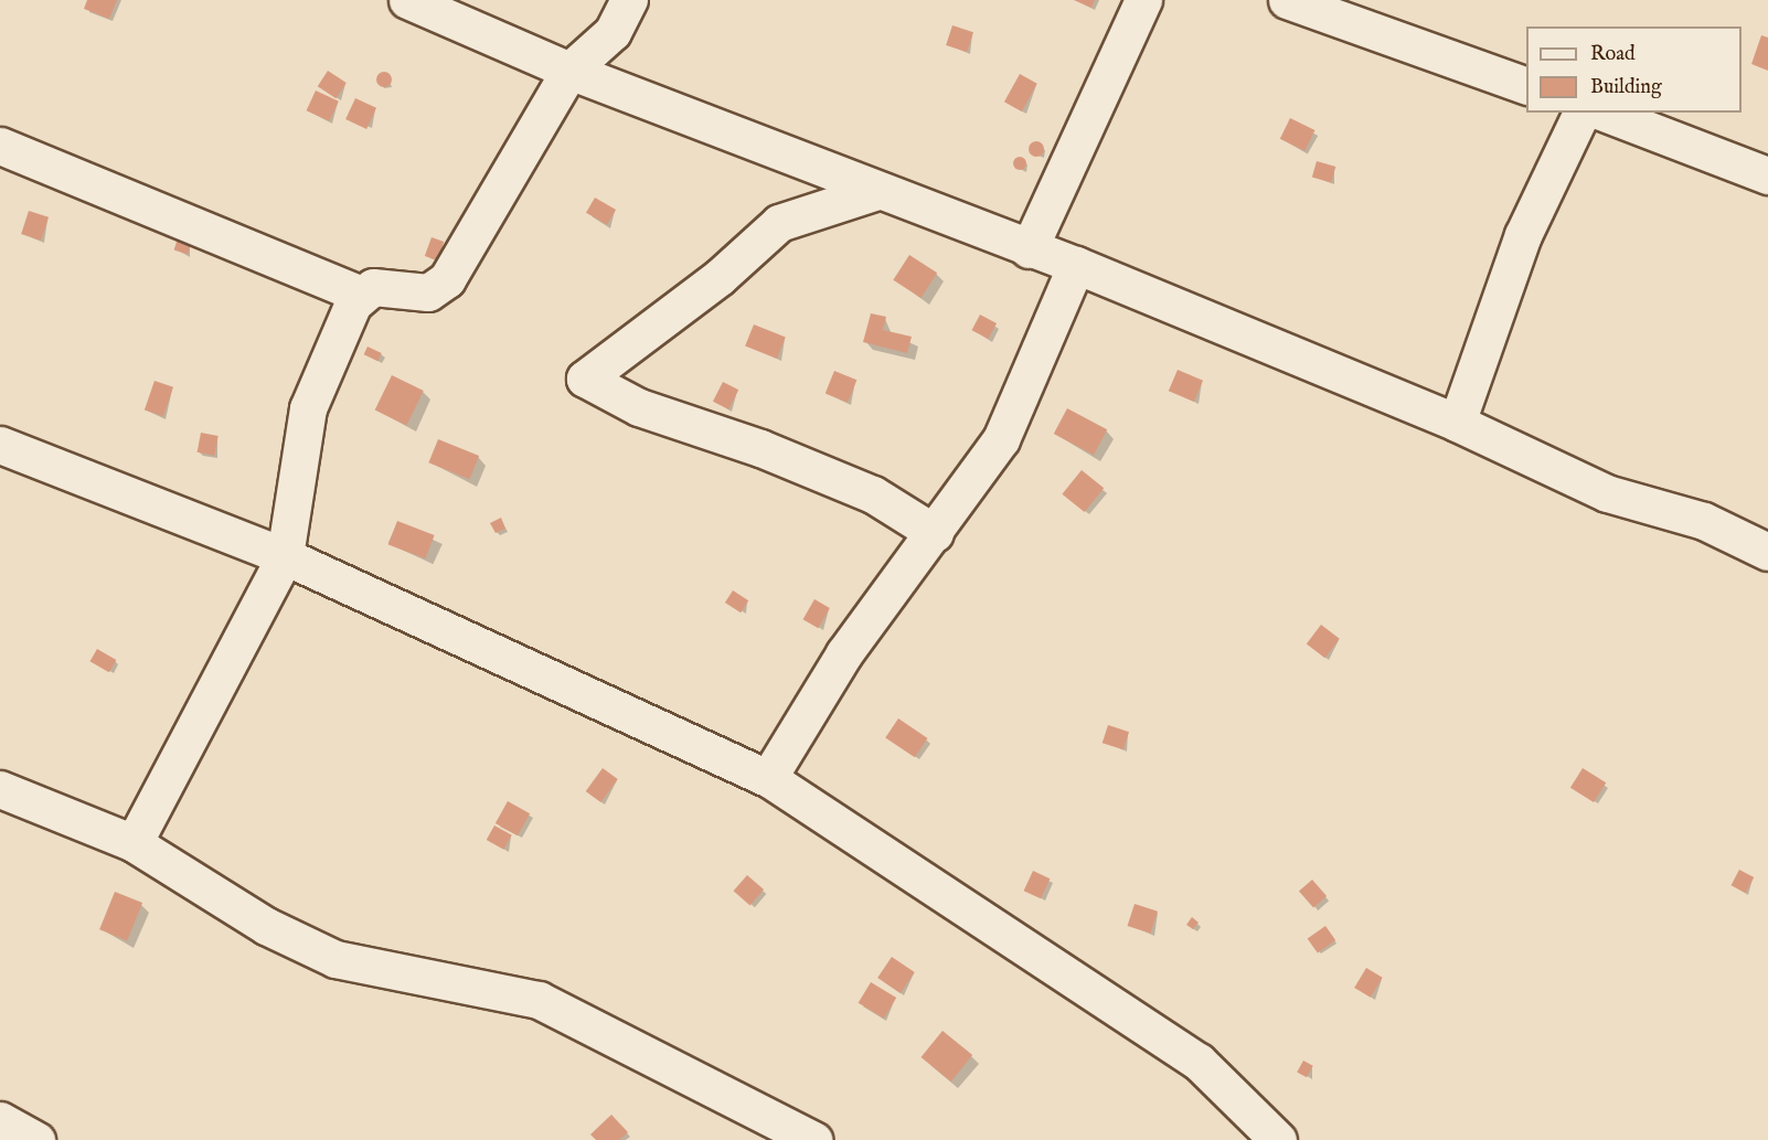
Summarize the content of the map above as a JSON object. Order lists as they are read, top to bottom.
{
  "legend": ["Road", "Building"]
}
